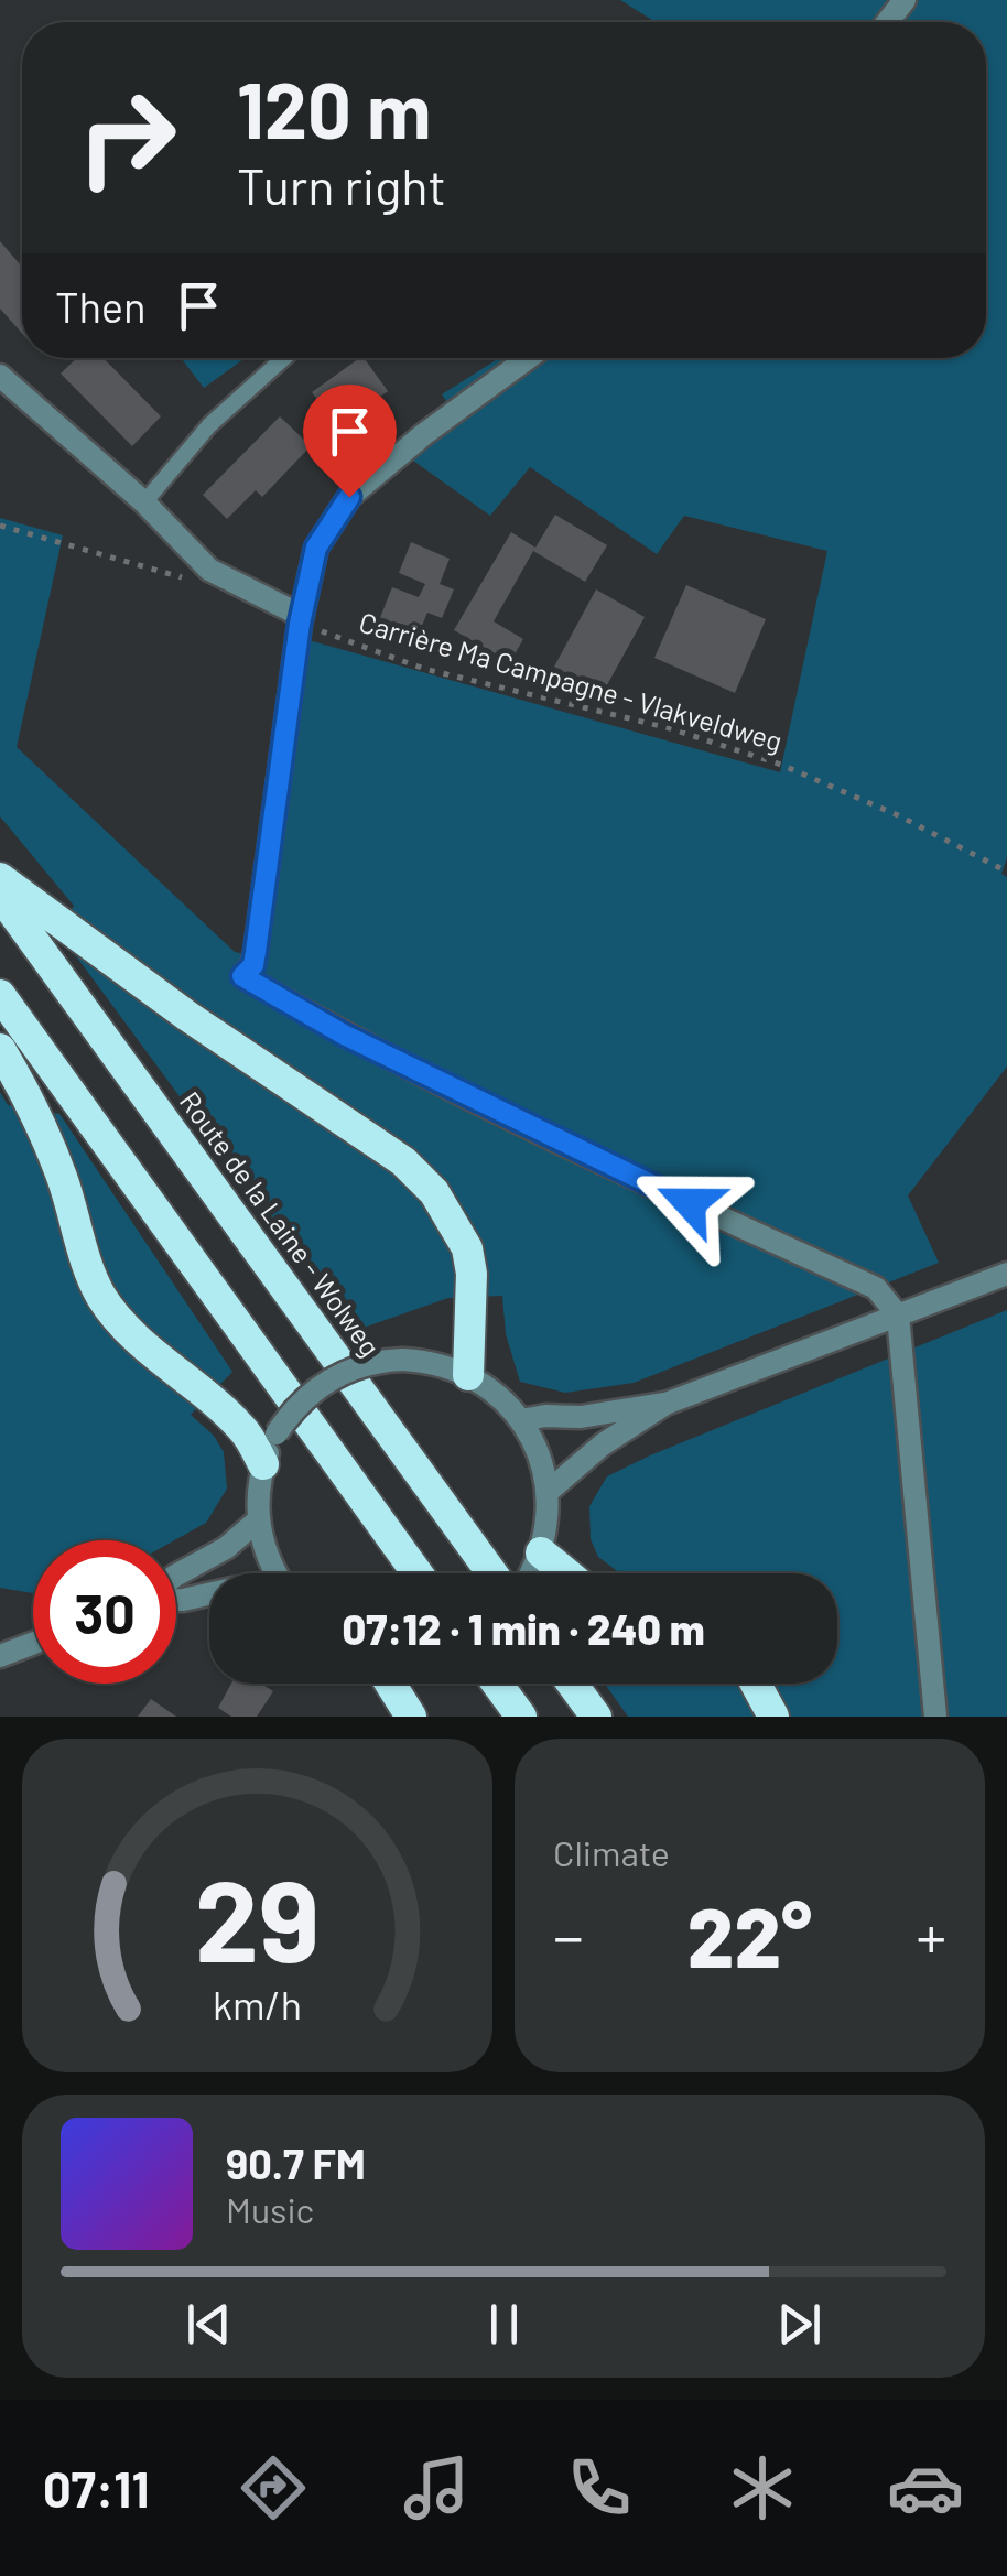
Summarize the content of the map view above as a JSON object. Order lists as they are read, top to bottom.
{
  "streets": {
    "highway": ["Route de la Laine - Wolweg"],
    "path": ["Carrière Ma Campagne - Vlakveldweg"]
  },
  "page": {
    "turn": ["120 m", "Turn right"],
    "then": "Then",
    "limit": "30",
    "trip": "07:12 · 1 min · 240 m",
    "tile": "Climate",
    "heat": ["−", "22°", "+"],
    "song": ["90.7 FM", "Music"],
    "tabs": "07:11",
    "gauge": ["29", "km/h"]
  }
}
